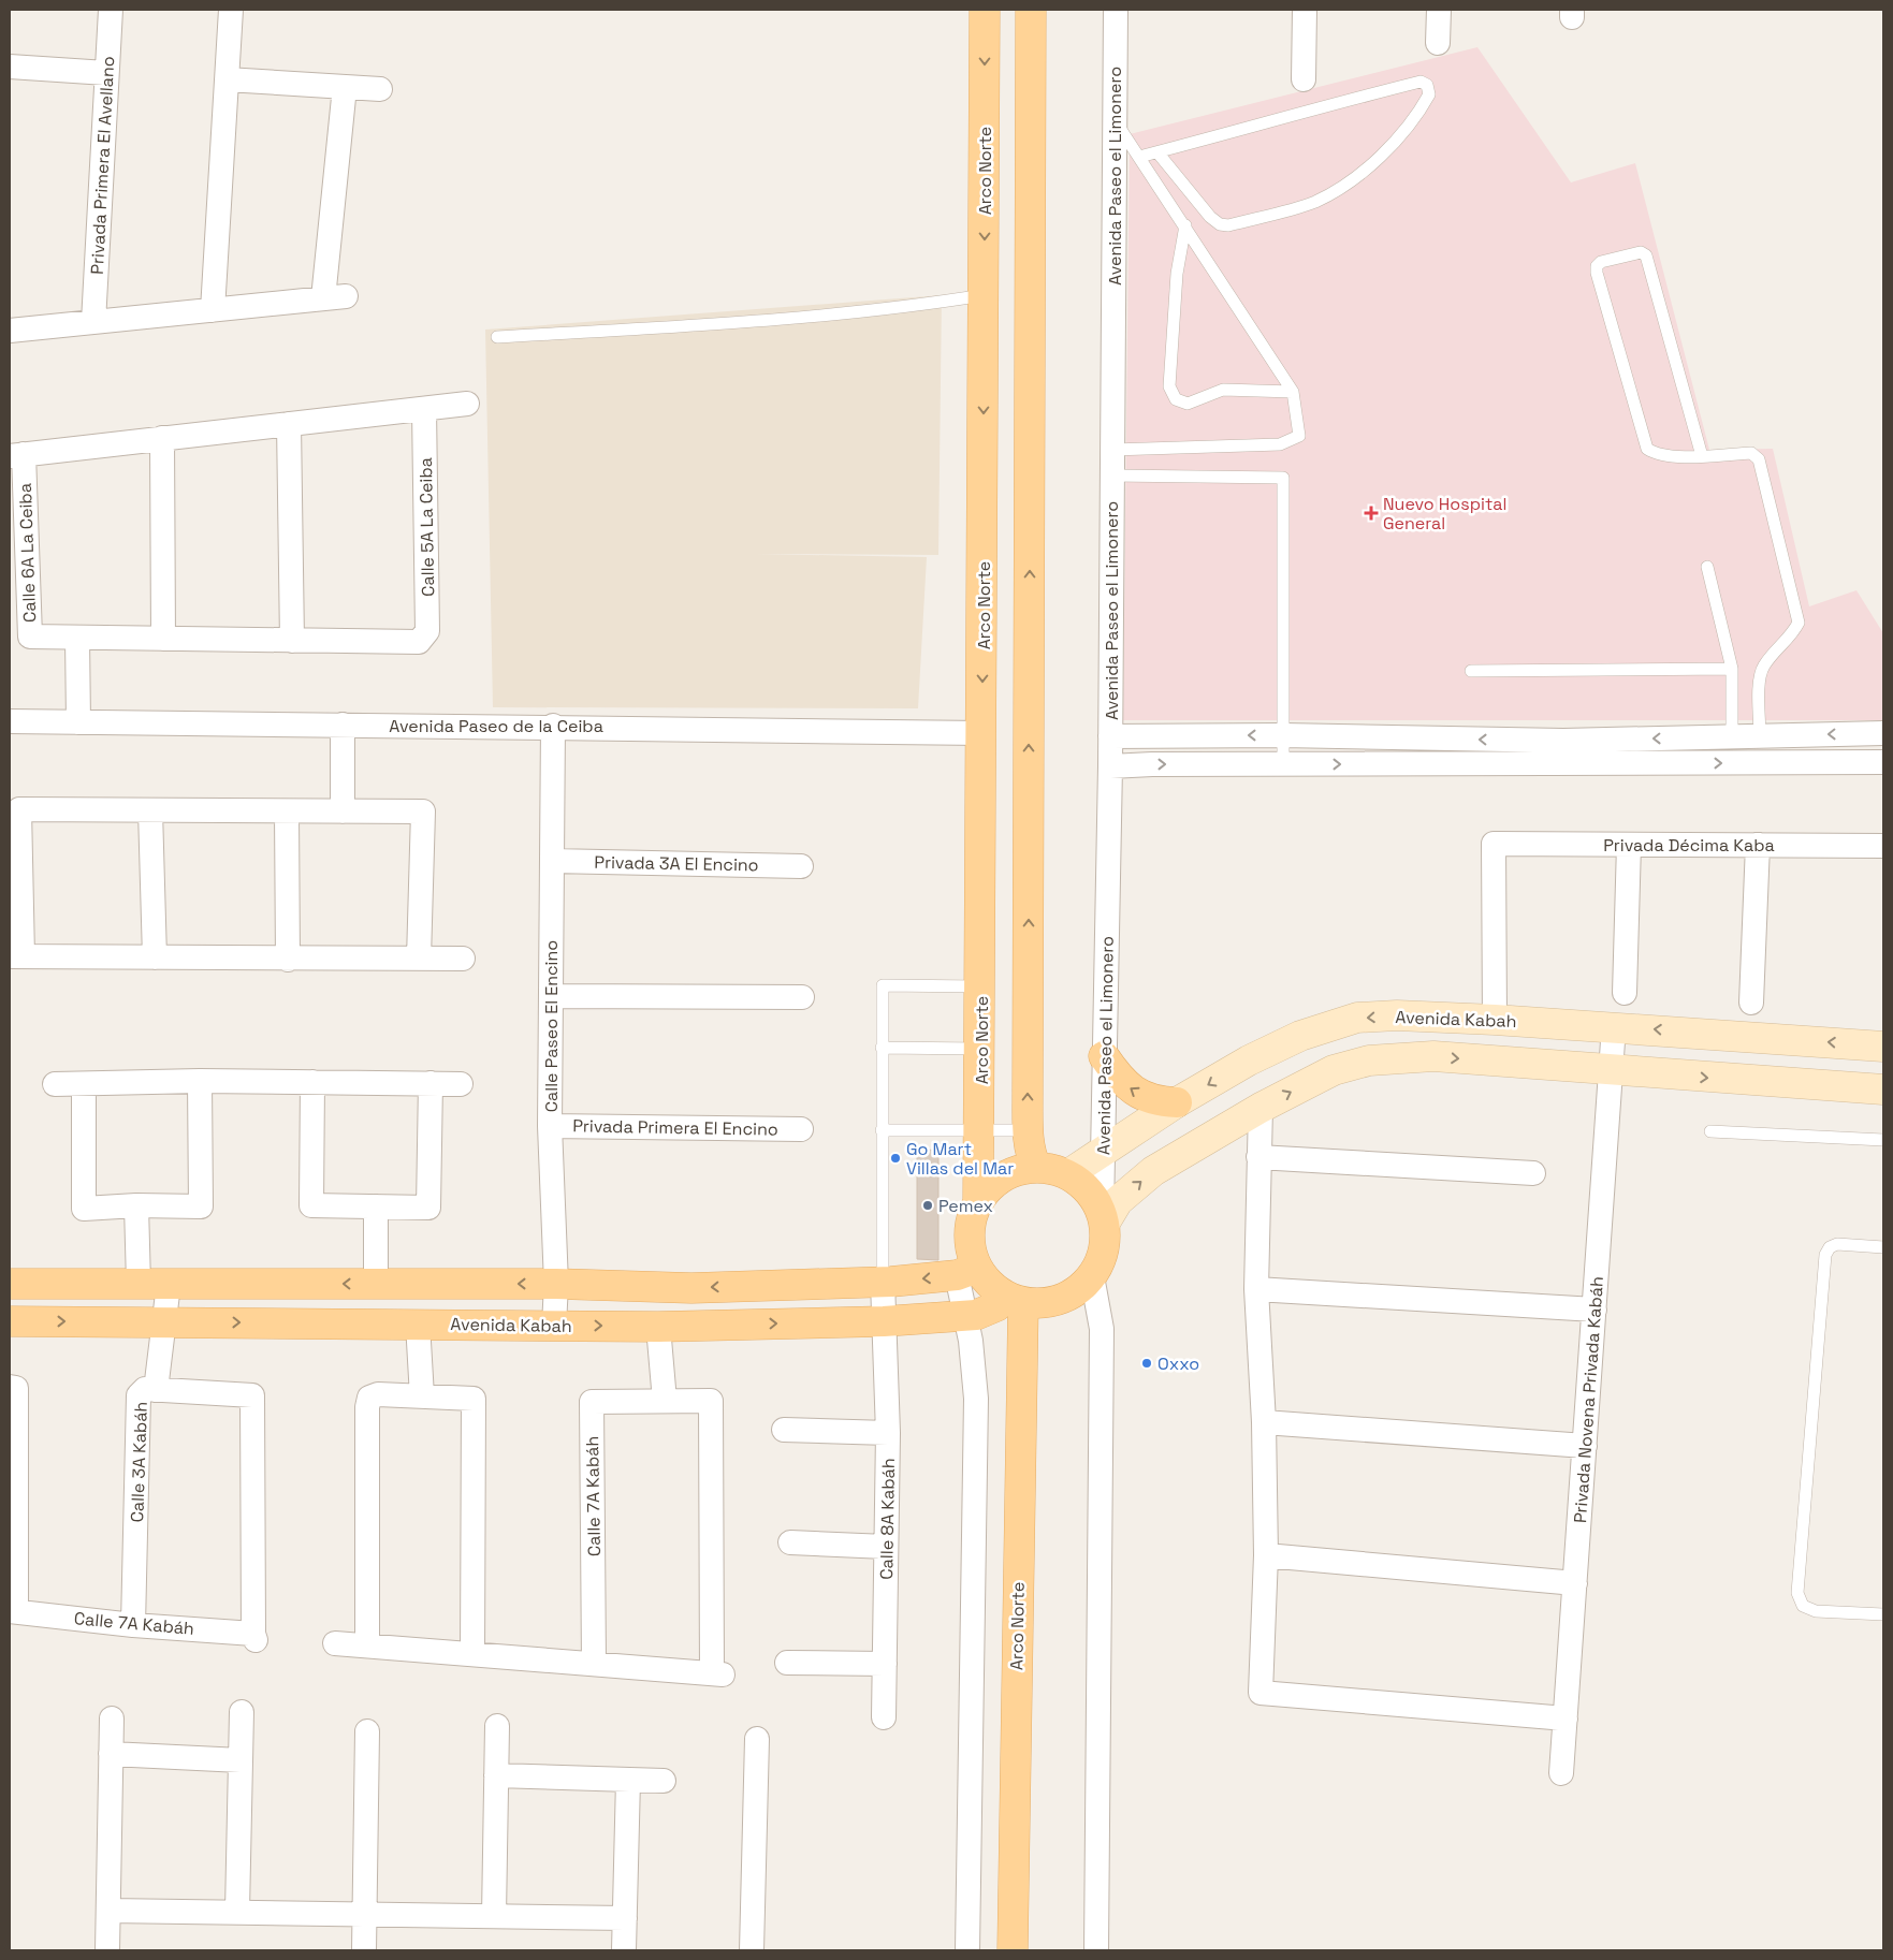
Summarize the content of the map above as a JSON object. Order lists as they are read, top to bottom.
{
  "streets": {
    "main road": ["Arco Norte", "Avenida Kabah"],
    "street": [
      "Privada Primera El Avellano",
      "Avenida Paseo el Limonero",
      "Calle 5A La Ceiba",
      "Calle 6A La Ceiba",
      "Avenida Paseo de la Ceiba",
      "Privada Décima Kaba",
      "Privada 3A El Encino",
      "Calle Paseo El Encino",
      "Privada Primera El Encino",
      "Privada Novena Privada Kabáh",
      "Calle 3A Kabáh",
      "Calle 7A Kabáh",
      "Calle 8A Kabáh"
    ]
  },
  "crossings": [
    ["Arco Norte", "Avenida Paseo el Limonero"],
    ["Arco Norte", "Avenida Paseo de la Ceiba"],
    ["Arco Norte", "Avenida Kabah"],
    ["Avenida Paseo el Limonero", "Avenida Kabah"],
    ["Calle 5A La Ceiba", "Calle 6A La Ceiba"],
    ["Avenida Paseo de la Ceiba", "Calle Paseo El Encino"],
    ["Privada Décima Kaba", "Avenida Kabah"],
    ["Privada 3A El Encino", "Calle Paseo El Encino"],
    ["Avenida Kabah", "Calle Paseo El Encino"],
    ["Avenida Kabah", "Privada Novena Privada Kabáh"],
    ["Avenida Kabah", "Calle 8A Kabáh"],
    ["Calle Paseo El Encino", "Privada Primera El Encino"],
    ["Calle 3A Kabáh", "Calle 7A Kabáh"]
  ],
  "places": {
    "health": ["Nuevo Hospital General"],
    "other": ["Go Mart Villas del Mar", "Pemex", "Oxxo"]
  }
}
